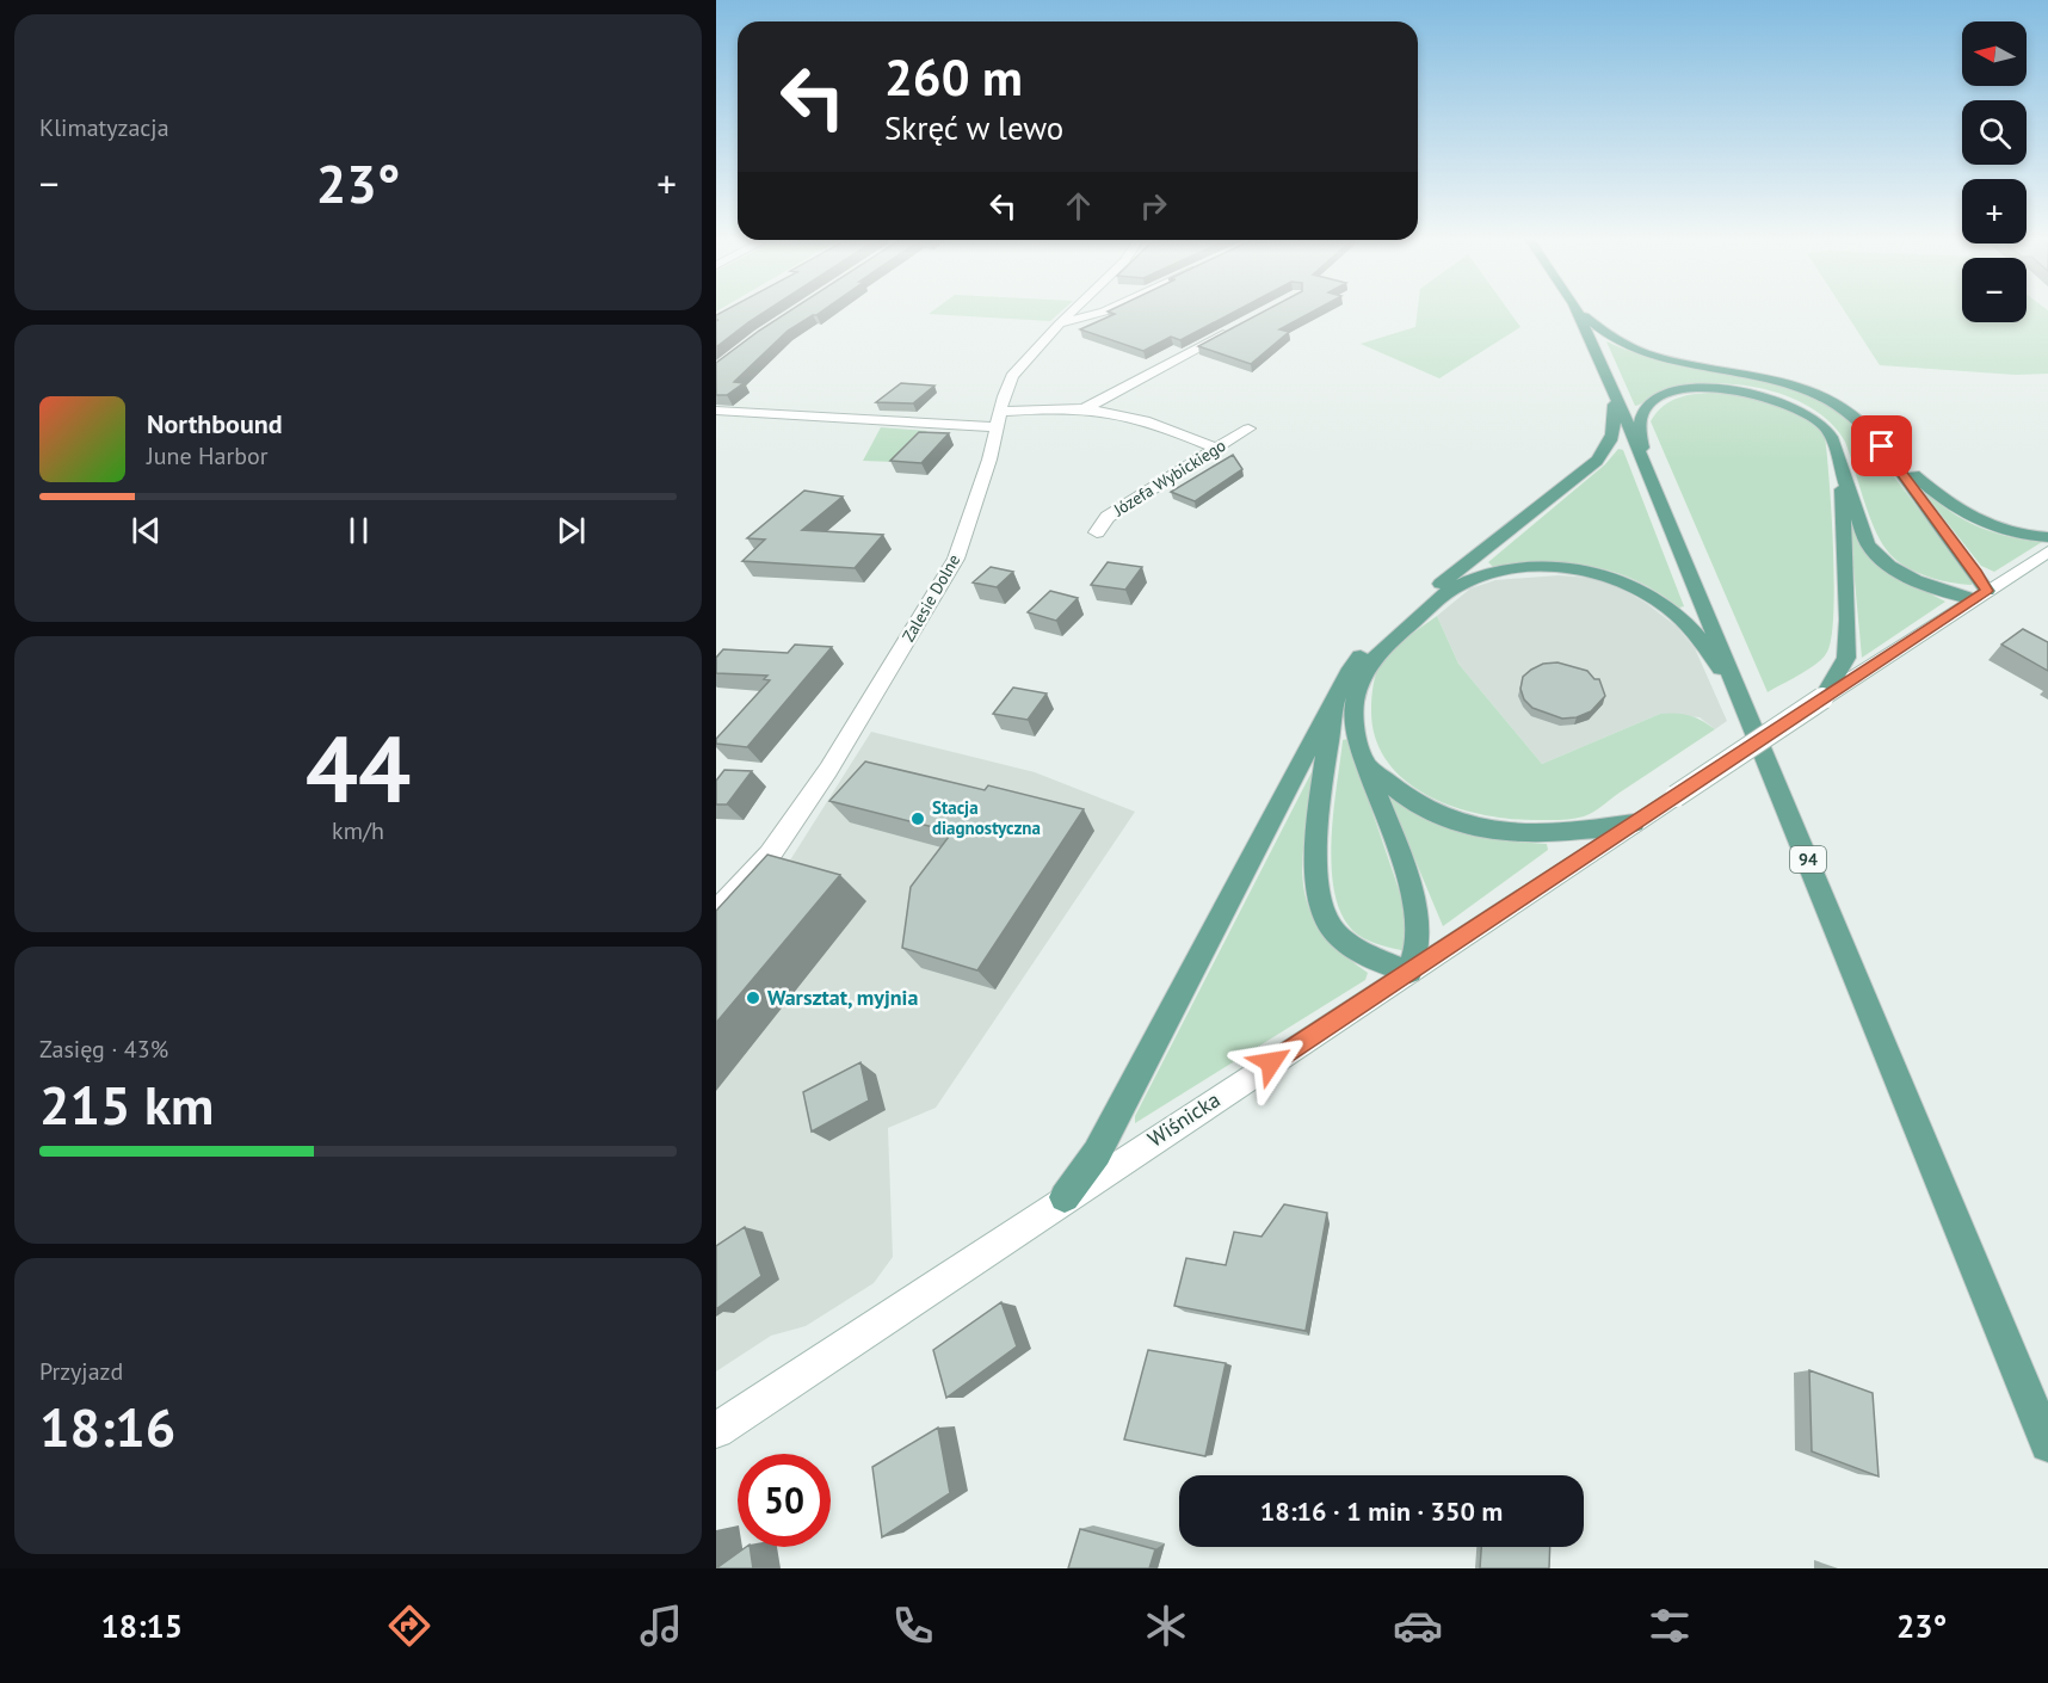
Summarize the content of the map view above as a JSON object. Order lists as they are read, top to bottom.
{
  "streets": {
    "main road": ["94"],
    "street": ["Józefa Wybickiego", "Zalesie Dolne", "Wiśnicka"]
  },
  "places": ["Stacja diagnostyczna", "Warsztat, myjnia"],
  "north": "left",
  "page": {
    "tile": [
      "Klimatyzacja",
      ["44", "km/h"],
      ["Zasięg · 43%", "215 km"],
      ["Przyjazd", "18:16"]
    ],
    "map_buttons": ["+", "−"],
    "turn": ["260 m", "Skręć w lewo"],
    "heat": ["−", "23°", "+"],
    "song": ["Northbound", "June Harbor"],
    "limit": "50",
    "trip": "18:16 · 1 min · 350 m",
    "tabs": ["18:15", "23°"]
  }
}
